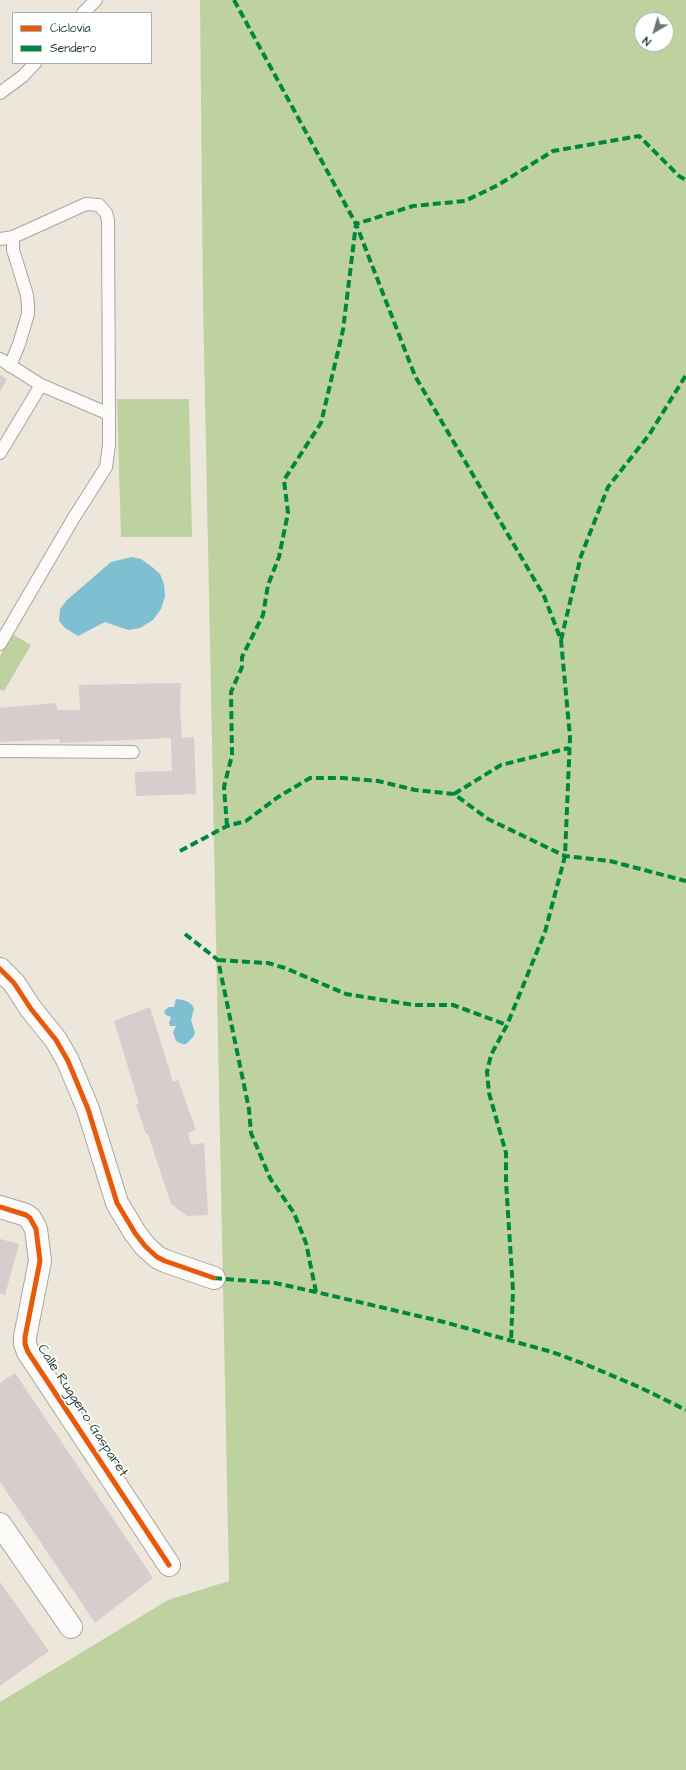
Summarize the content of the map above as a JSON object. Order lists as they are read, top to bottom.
{
  "streets": {
    "street": ["Calle Ruggero Gasparet"]
  },
  "legend": ["Ciclovía", "Sendero"],
  "north": "bottom left"
}
